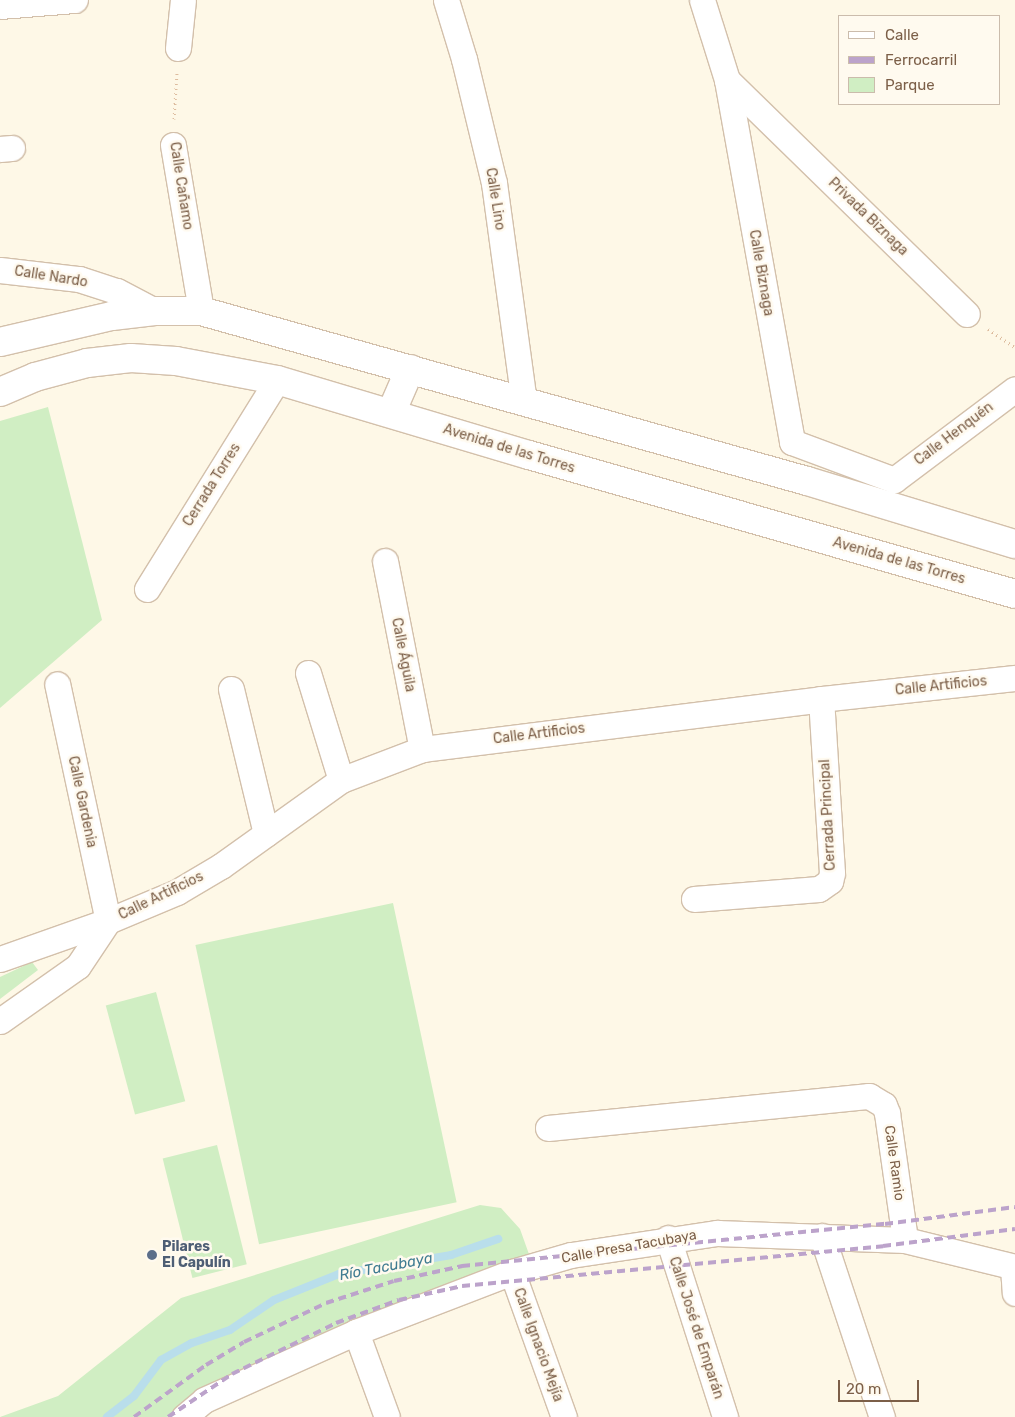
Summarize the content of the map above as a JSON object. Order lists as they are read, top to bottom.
{
  "streets": {
    "street": [
      "Calle Cañamo",
      "Calle Lino",
      "Privada Biznaga",
      "Calle Biznaga",
      "Calle Nardo",
      "Calle Henquén",
      "Avenida de las Torres",
      "Cerrada Torres",
      "Calle Águila",
      "Calle Artificios",
      "Calle Gardenia",
      "Cerrada Principal",
      "Calle Ramio",
      "Calle Presa Tacubaya",
      "Calle José de Emparán",
      "Calle Ignacio Mejía"
    ]
  },
  "crossings": [
    ["Privada Biznaga", "Calle Biznaga"],
    ["Calle Biznaga", "Calle Henquén"],
    ["Avenida de las Torres", "Cerrada Torres"],
    ["Calle Águila", "Calle Artificios"],
    ["Calle Artificios", "Calle Gardenia"],
    ["Calle Artificios", "Cerrada Principal"],
    ["Calle Ramio", "Calle Presa Tacubaya"],
    ["Calle Presa Tacubaya", "Calle José de Emparán"],
    ["Calle Presa Tacubaya", "Calle Ignacio Mejía"]
  ],
  "water": ["Río Tacubaya"],
  "places": ["Pilares El Capulín"],
  "legend": ["Calle", "Ferrocarril", "Parque"],
  "scale_bar": "20 m"
}
